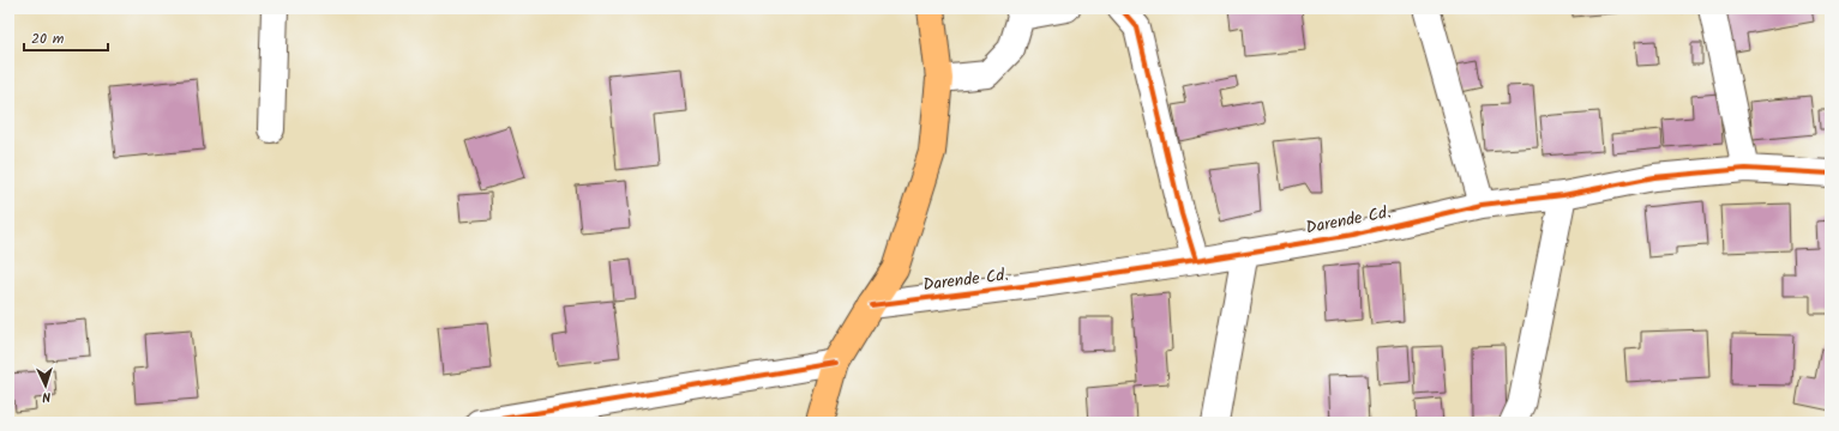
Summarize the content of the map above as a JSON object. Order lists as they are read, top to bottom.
{
  "streets": {
    "street": ["Darende Cd."]
  },
  "scale_bar": "20 m",
  "north": "bottom"
}
